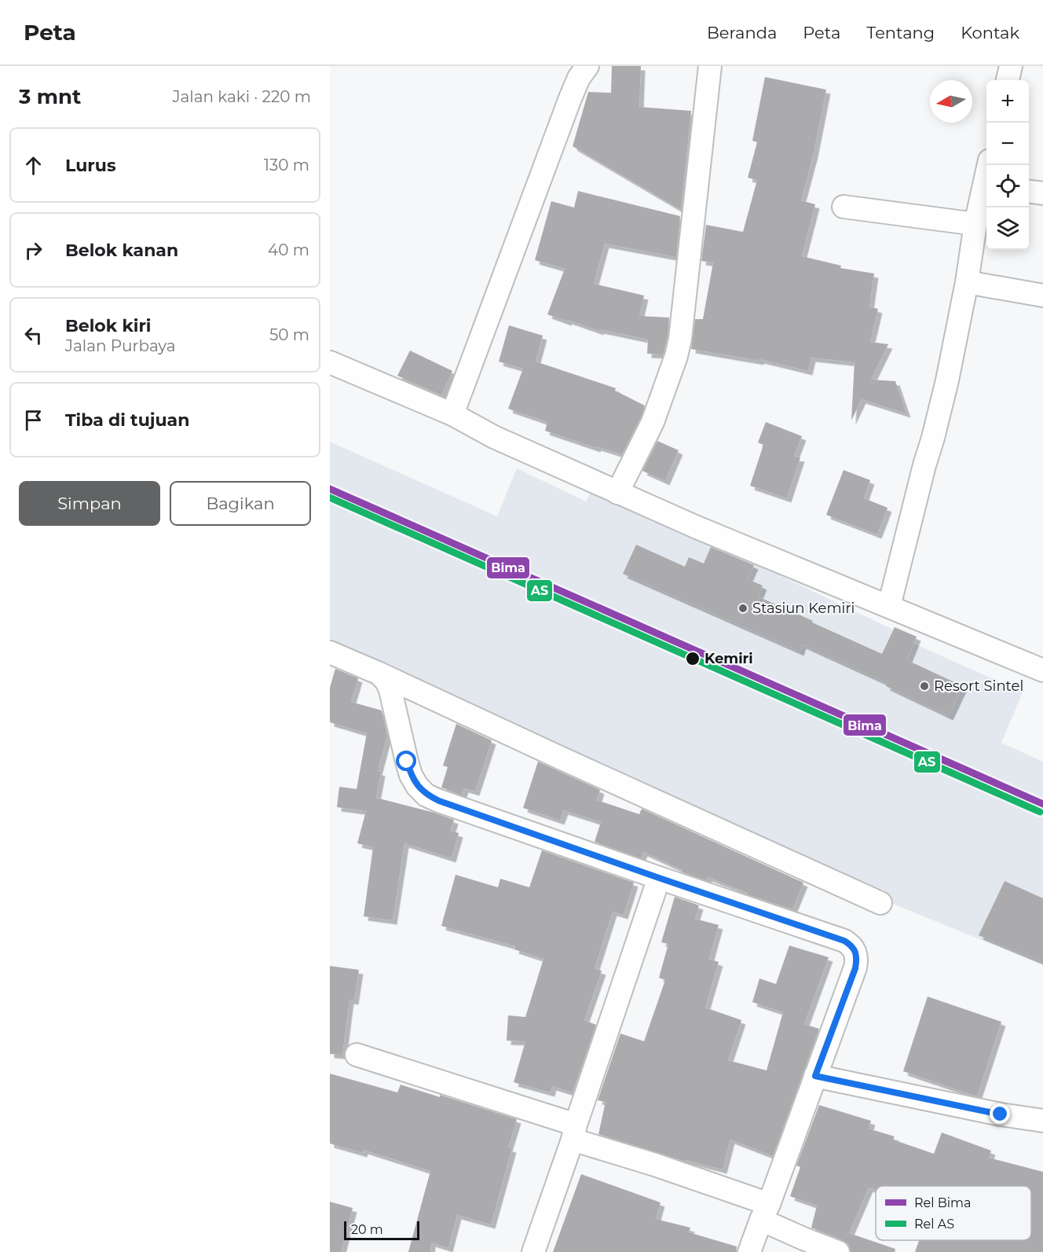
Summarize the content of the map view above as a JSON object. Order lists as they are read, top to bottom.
{
  "places": ["Stasiun Kemiri", "Kemiri", "Resort Sintel"],
  "lines": ["rail line Bima", "rail line AS"],
  "legend": ["Rel Bima", "Rel AS"],
  "scale_bar": "20 m",
  "north": "left",
  "page": {
    "header": "Peta",
    "nav": [
      "Beranda",
      "Peta",
      "Tentang",
      "Kontak"
    ],
    "heading": ["3 mnt", "Jalan kaki · 220 m"],
    "map_buttons": ["+", "−"],
    "list": [
      ["Lurus", "130 m"],
      ["Belok kanan", "40 m"],
      ["Belok kiri", "Jalan Purbaya", "50 m"],
      "Tiba di tujuan"
    ],
    "buttons": ["Simpan", "Bagikan"],
    "scale": "20 m"
  }
}
